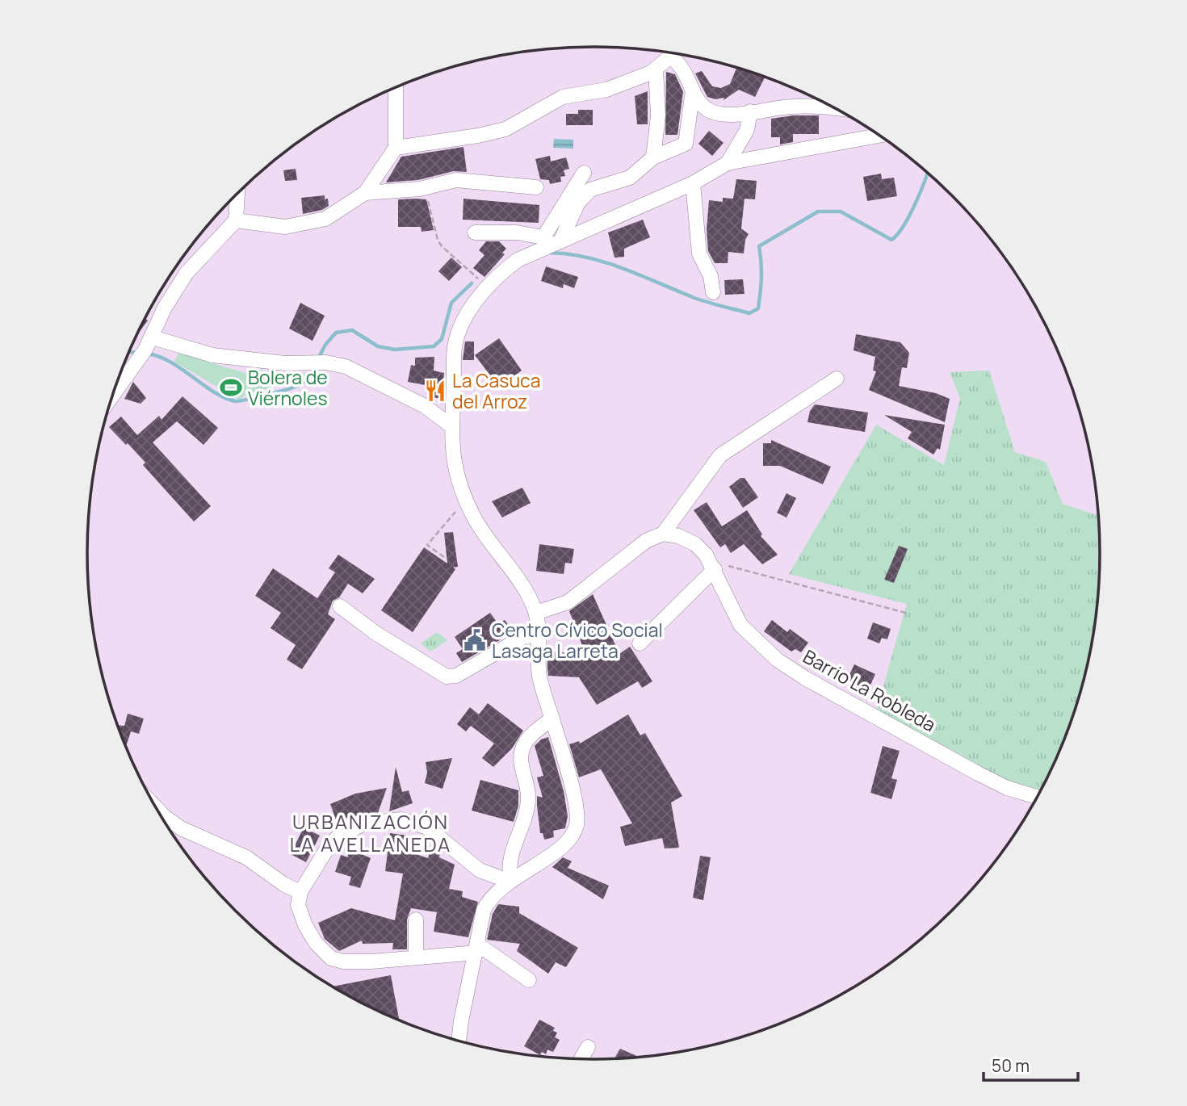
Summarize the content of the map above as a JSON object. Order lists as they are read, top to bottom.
{
  "streets": {
    "street": ["Barrio La Robleda"]
  },
  "districts": ["URBANIZACIÓN LA AVELLANEDA"],
  "places": {
    "sports": ["Bolera de Viérnoles"],
    "restaurant": ["La Casuca del Arroz"],
    "public building": ["Centro Cívico Social Lasaga Larreta"]
  },
  "scale_bar": "50 m"
}
